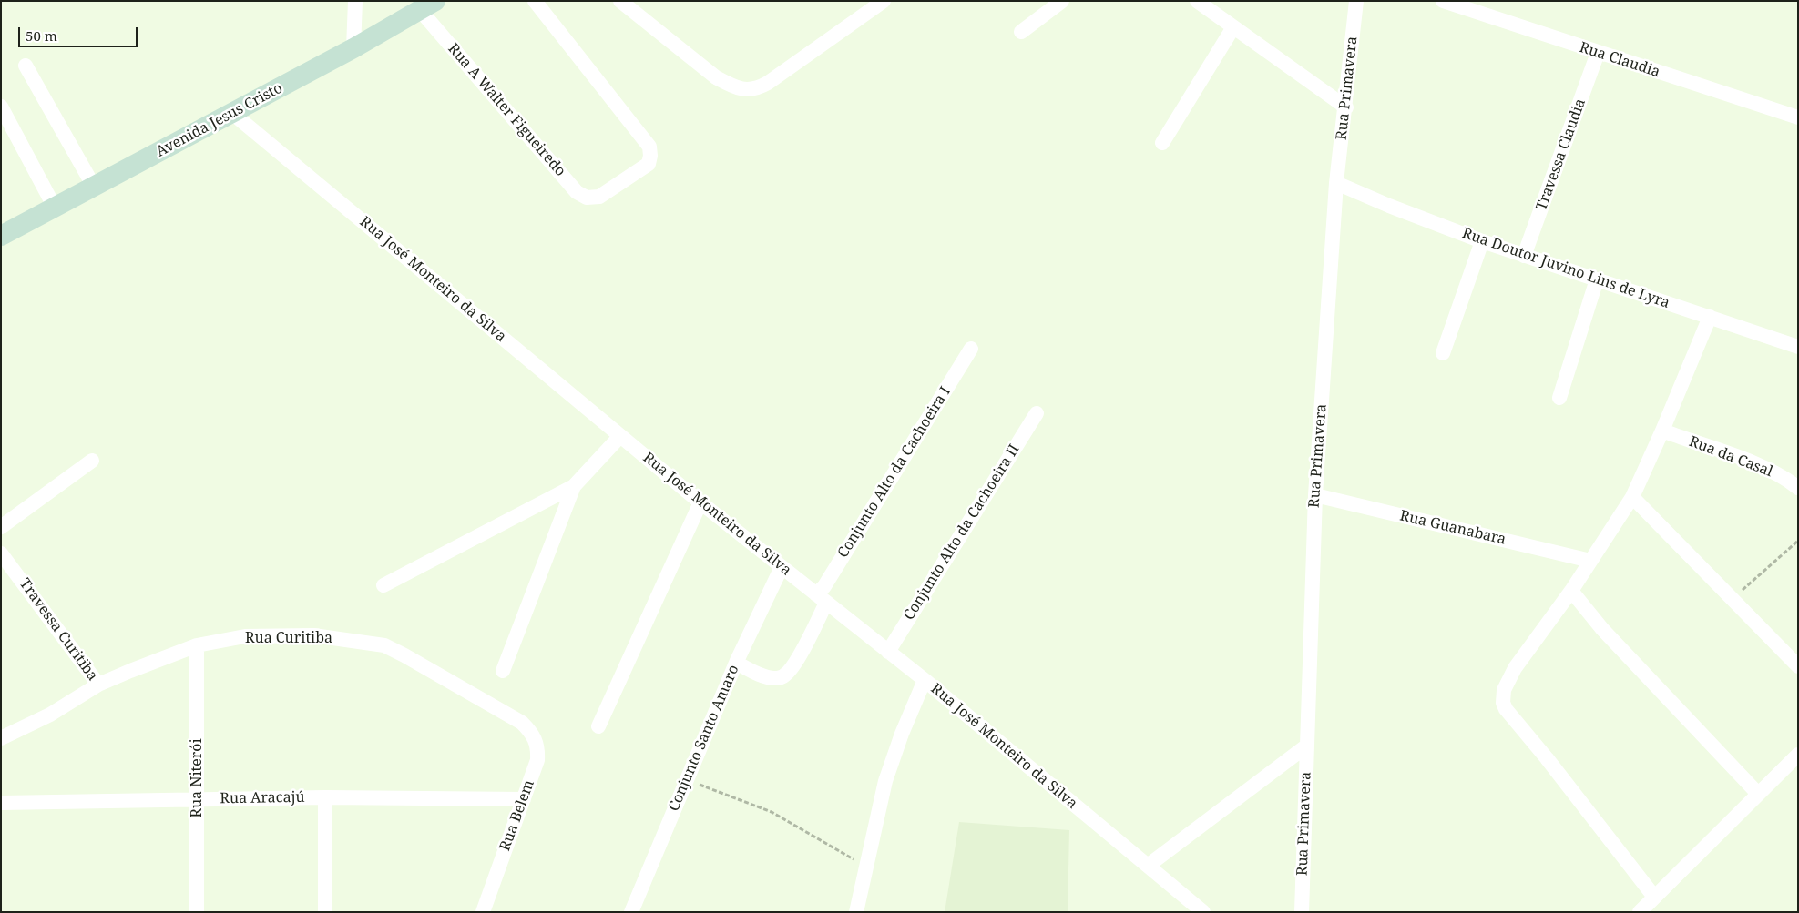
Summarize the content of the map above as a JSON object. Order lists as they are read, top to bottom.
{
  "streets": {
    "main road": ["Avenida Jesus Cristo"],
    "street": [
      "Rua Claudia",
      "Rua Primavera",
      "Rua A Walter Figueiredo",
      "Travessa Claudia",
      "Rua Doutor Juvino Lins de Lyra",
      "Rua José Monteiro da Silva",
      "Rua da Casal",
      "Conjunto Alto da Cachoeira I",
      "Rua Guanabara",
      "Conjunto Alto da Cachoeira II",
      "Travessa Curitiba",
      "Rua Curitiba",
      "Conjunto Santo Amaro",
      "Rua Niterói",
      "Rua Aracajú",
      "Rua Belem"
    ]
  },
  "crossings": [
    ["Rua Claudia", "Travessa Claudia"],
    ["Rua Primavera", "Rua Doutor Juvino Lins de Lyra"],
    ["Rua Primavera", "Rua Guanabara"],
    ["Rua A Walter Figueiredo", "Avenida Jesus Cristo"],
    ["Avenida Jesus Cristo", "Rua José Monteiro da Silva"],
    ["Travessa Claudia", "Rua Doutor Juvino Lins de Lyra"],
    ["Rua José Monteiro da Silva", "Conjunto Alto da Cachoeira I"],
    ["Rua José Monteiro da Silva", "Conjunto Alto da Cachoeira II"],
    ["Rua José Monteiro da Silva", "Conjunto Santo Amaro"],
    ["Conjunto Alto da Cachoeira I", "Conjunto Santo Amaro"],
    ["Travessa Curitiba", "Rua Curitiba"],
    ["Rua Curitiba", "Rua Niterói"],
    ["Rua Curitiba", "Rua Belem"],
    ["Rua Niterói", "Rua Aracajú"],
    ["Rua Aracajú", "Rua Belem"]
  ],
  "scale_bar": "50 m"
}
